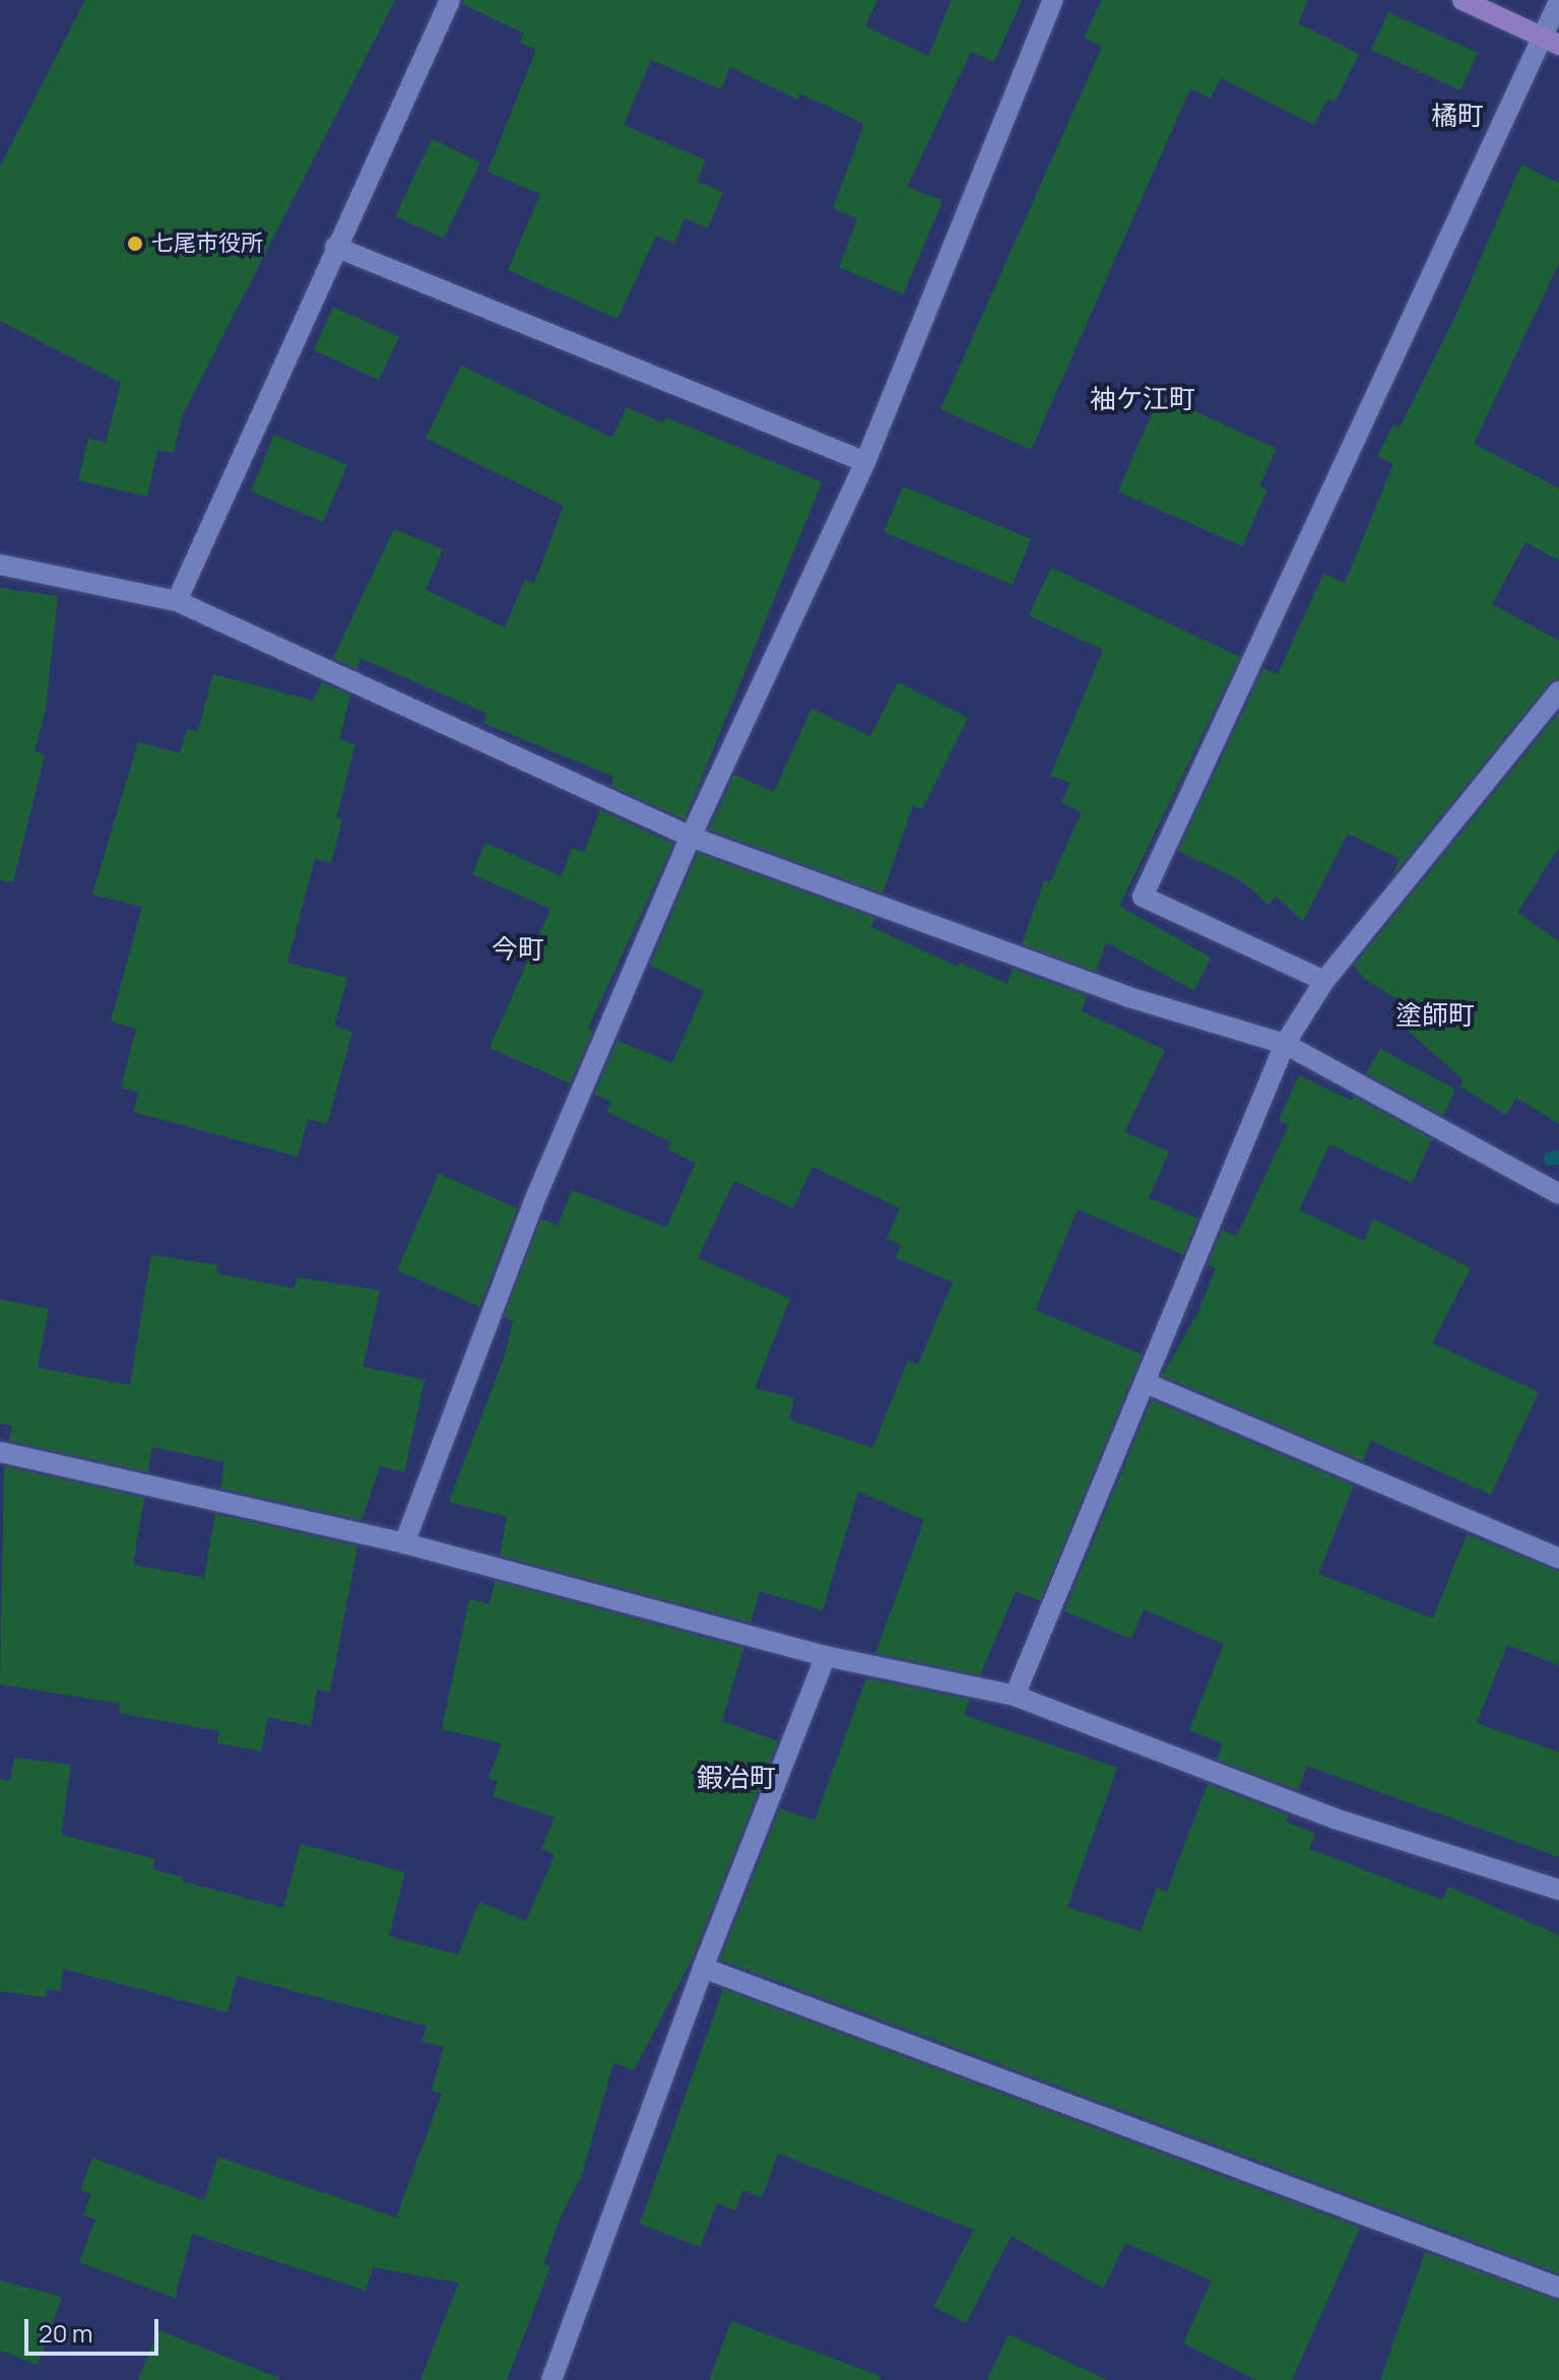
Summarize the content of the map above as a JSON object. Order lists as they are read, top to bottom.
{
  "districts": [
    "橘町",
    "袖ケ江町",
    "今町",
    "塗師町",
    "鍜冶町"
  ],
  "places": ["七尾市役所"],
  "scale_bar": "20 m"
}
